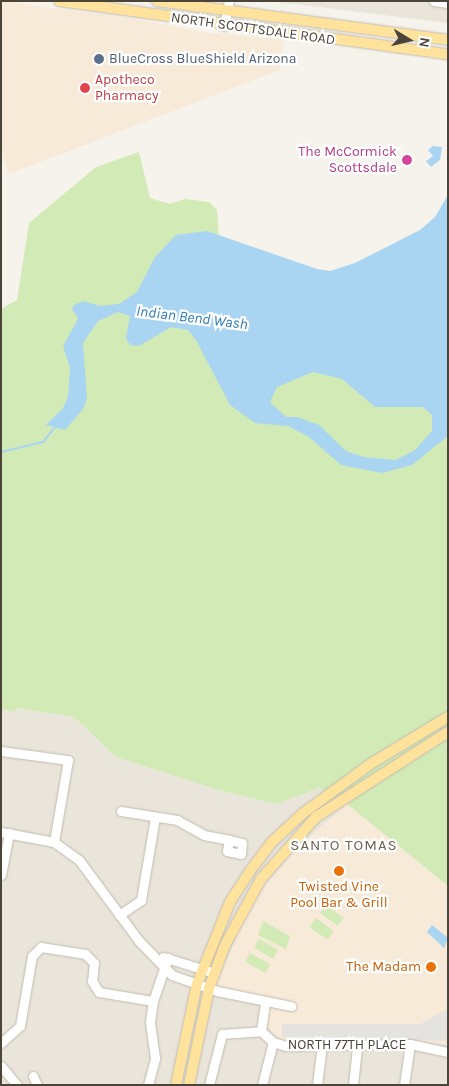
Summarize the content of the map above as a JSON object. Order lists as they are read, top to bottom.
{
  "streets": {
    "main road": ["NORTH SCOTTSDALE ROAD"],
    "street": ["NORTH 77TH PLACE"]
  },
  "districts": ["SANTO TOMAS"],
  "water": ["Indian Bend Wash"],
  "places": [
    "BlueCross BlueShield Arizona",
    "Apotheco Pharmacy",
    "The McCormick Scottsdale",
    "Twisted Vine Pool Bar & Grill",
    "The Madam"
  ],
  "north": "right"
}
